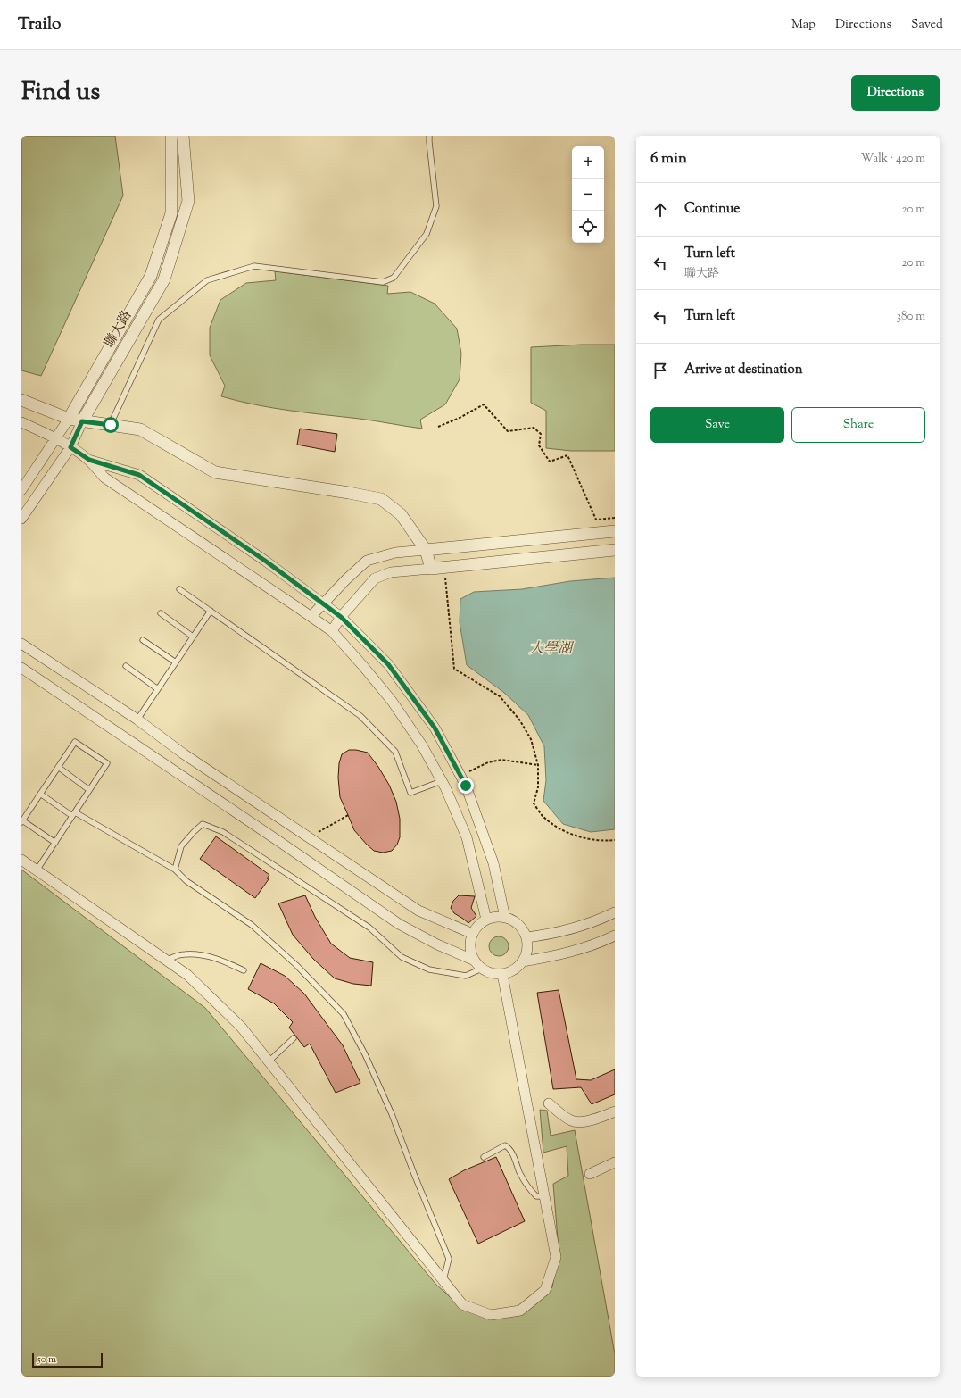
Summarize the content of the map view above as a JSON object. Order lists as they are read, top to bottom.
{
  "streets": {
    "street": ["聯大路"]
  },
  "water": ["大學湖"],
  "scale_bar": "50 m",
  "page": {
    "header": "Trailo",
    "nav": ["Map", "Directions", "Saved"],
    "title": "Find us",
    "buttons": [
      "Directions",
      ["Save", "Share"]
    ],
    "heading": ["6 min", "Walk · 420 m"],
    "map_buttons": ["+", "−"],
    "list": [
      ["Continue", "20 m"],
      ["Turn left", "聯大路", "20 m"],
      ["Turn left", "380 m"],
      "Arrive at destination"
    ],
    "scale": "50 m"
  }
}
